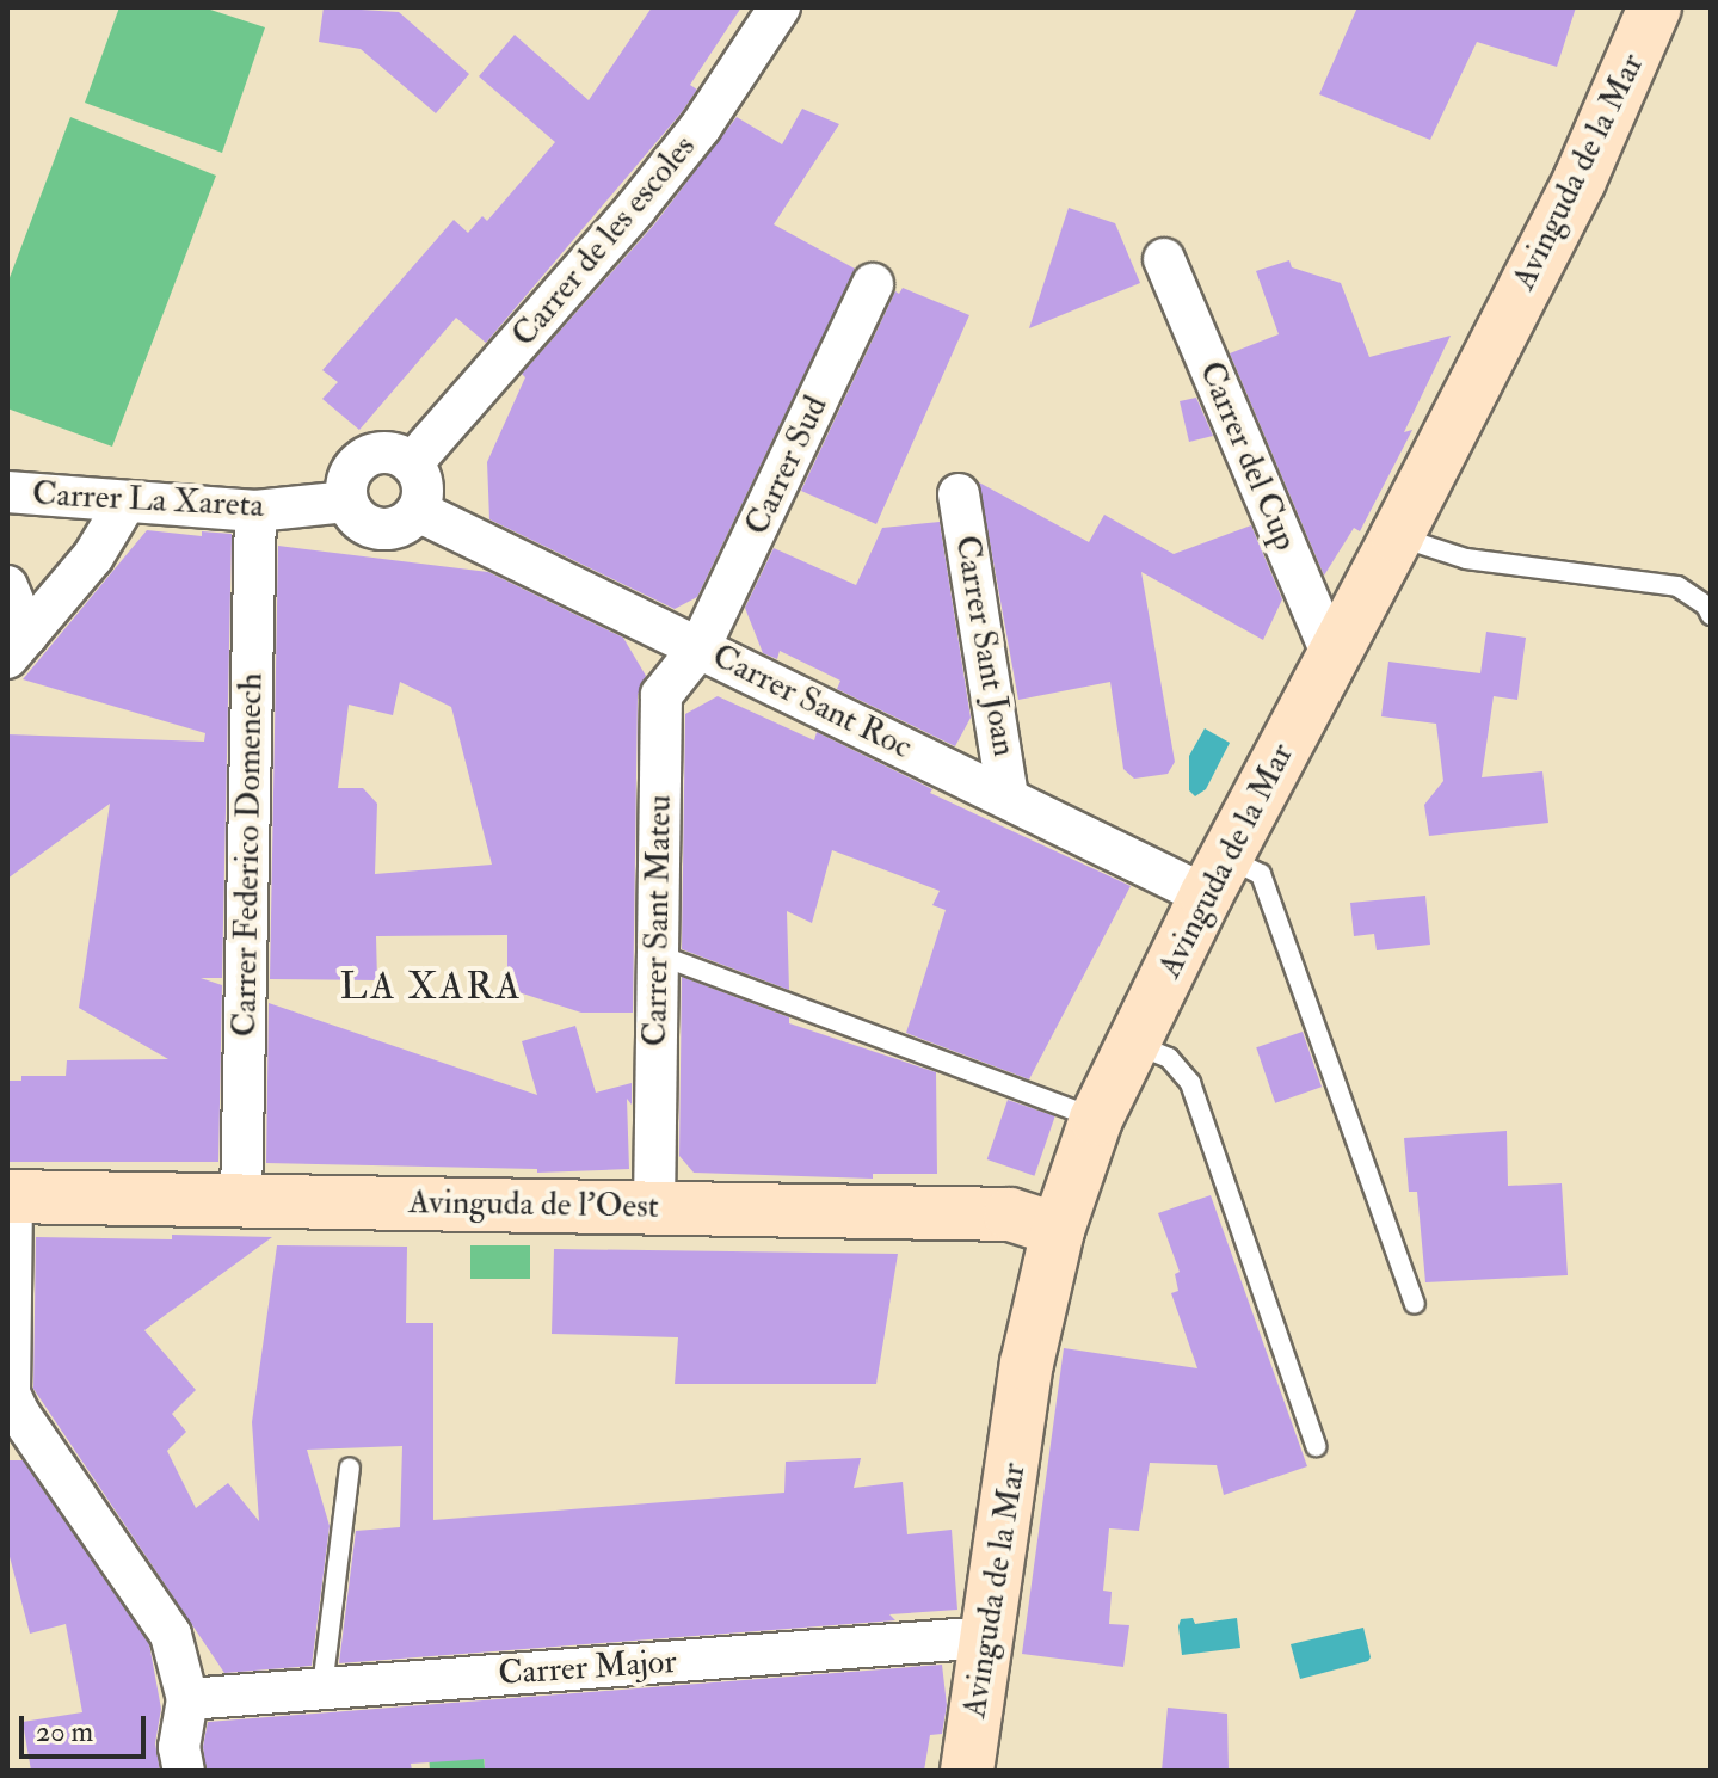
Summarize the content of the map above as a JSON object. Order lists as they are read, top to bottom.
{
  "streets": {
    "main road": ["Avinguda de la Mar", "Avinguda de l'Oest"],
    "street": [
      "Carrer de les escoles",
      "Carrer del Cup",
      "Carrer Sud",
      "Carrer La Xareta",
      "Carrer Sant Joan",
      "Carrer Sant Roc",
      "Carrer Federico Domenech",
      "Carrer Sant Mateu",
      "Carrer Major"
    ]
  },
  "crossings": [
    ["Avinguda de la Mar", "Carrer del Cup"],
    ["Avinguda de la Mar", "Carrer Sant Roc"],
    ["Avinguda de la Mar", "Avinguda de l'Oest"],
    ["Avinguda de la Mar", "Carrer Major"],
    ["Carrer de les escoles", "Carrer La Xareta"],
    ["Carrer de les escoles", "Carrer Sant Roc"],
    ["Carrer Sud", "Carrer Sant Roc"],
    ["Carrer Sud", "Carrer Sant Mateu"],
    ["Carrer La Xareta", "Carrer Sant Roc"],
    ["Carrer La Xareta", "Carrer Federico Domenech"],
    ["Carrer Sant Joan", "Carrer Sant Roc"],
    ["Carrer Sant Roc", "Carrer Sant Mateu"],
    ["Carrer Federico Domenech", "Avinguda de l'Oest"],
    ["Carrer Sant Mateu", "Avinguda de l'Oest"]
  ],
  "districts": ["LA XARA"],
  "scale_bar": "20 m"
}
